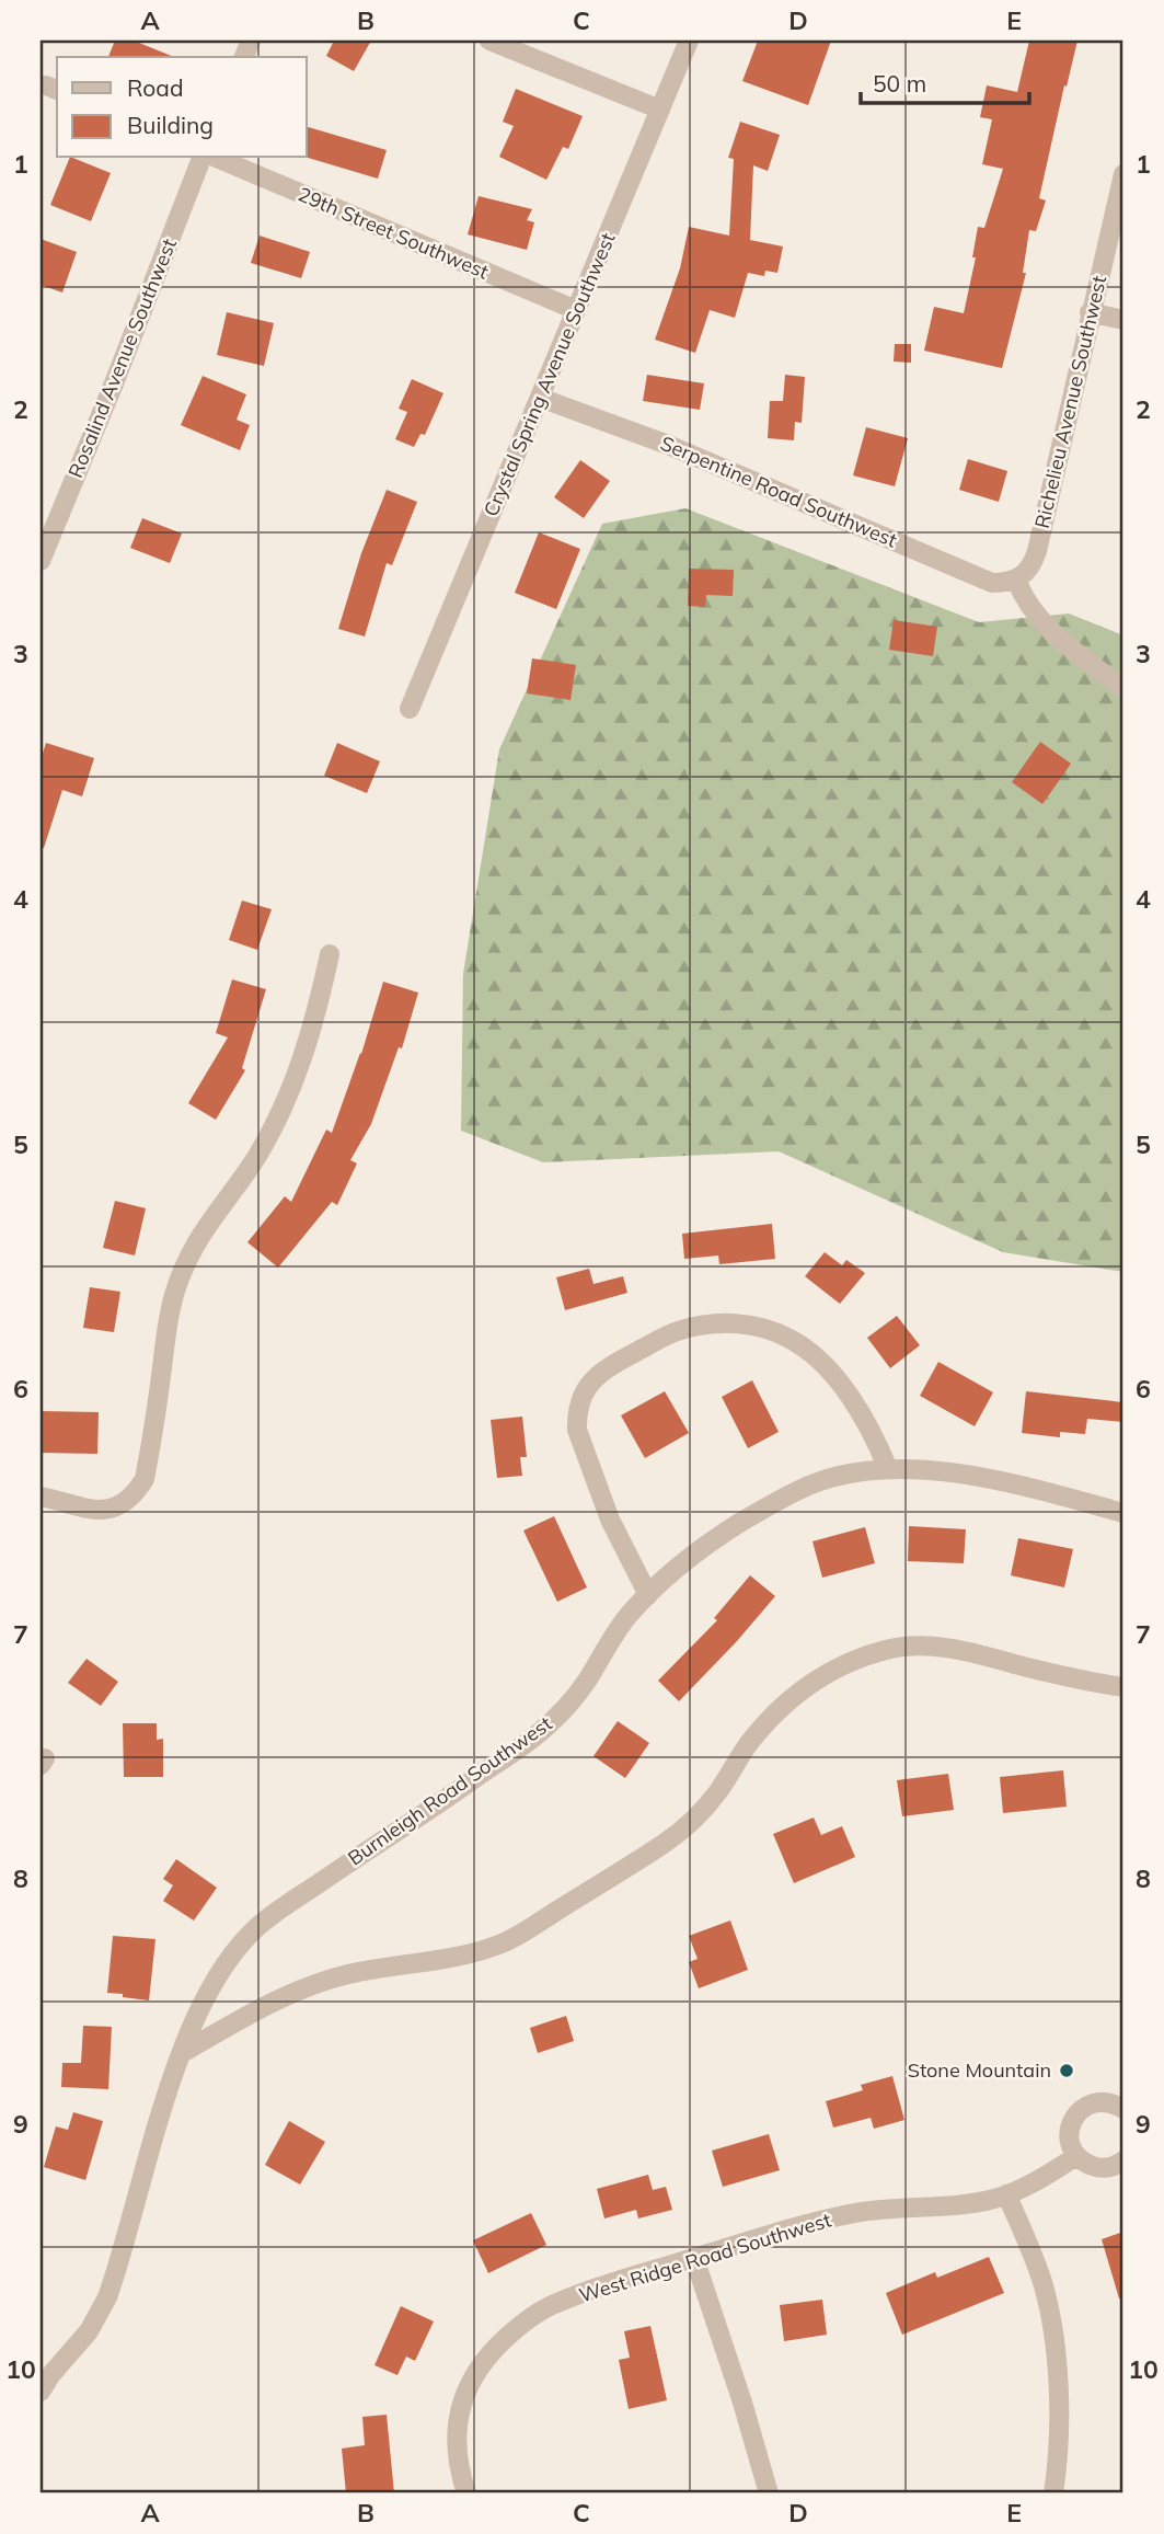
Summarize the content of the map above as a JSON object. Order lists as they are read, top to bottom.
{
  "streets": {
    "street": [
      "29th Street Southwest",
      "Rosalind Avenue Southwest",
      "Crystal Spring Avenue Southwest",
      "Richelieu Avenue Southwest",
      "Serpentine Road Southwest",
      "Burnleigh Road Southwest",
      "West Ridge Road Southwest"
    ]
  },
  "crossings": [
    ["29th Street Southwest", "Crystal Spring Avenue Southwest"],
    ["Crystal Spring Avenue Southwest", "Serpentine Road Southwest"],
    ["Richelieu Avenue Southwest", "Serpentine Road Southwest"]
  ],
  "places": ["Stone Mountain"],
  "legend": ["Road", "Building"],
  "scale_bar": "50 m",
  "grid": {
    "columns": [
      "A",
      "B",
      "C",
      "D",
      "E"
    ],
    "rows": [
      "1",
      "2",
      "3",
      "4",
      "5",
      "6",
      "7",
      "8",
      "9",
      "10"
    ]
  }
}
